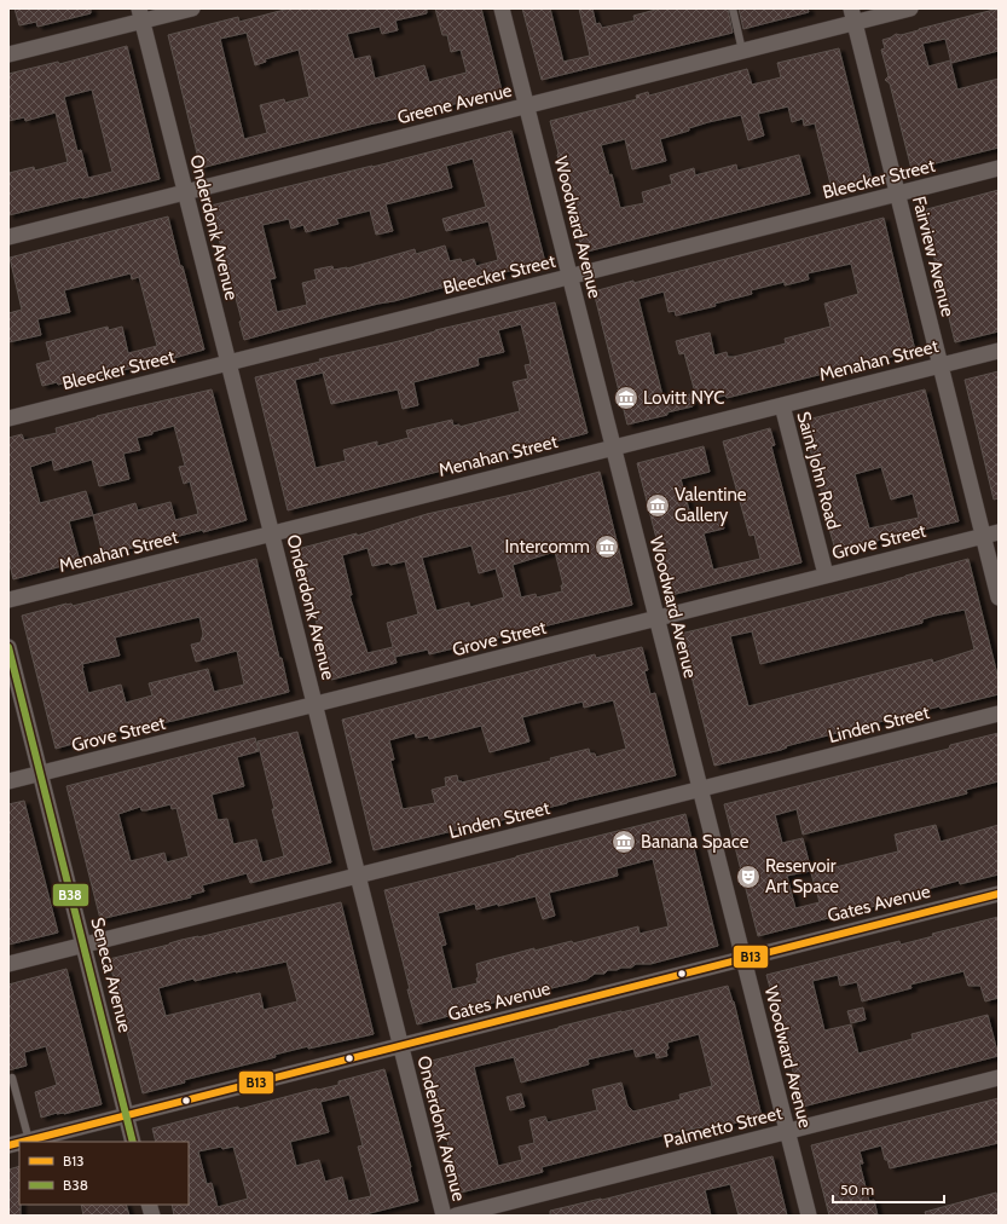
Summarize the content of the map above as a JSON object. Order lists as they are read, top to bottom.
{
  "streets": {
    "street": [
      "Greene Avenue",
      "Bleecker Street",
      "Onderdonk Avenue",
      "Woodward Avenue",
      "Fairview Avenue",
      "Menahan Street",
      "Saint John Road",
      "Grove Street",
      "Linden Street",
      "Gates Avenue",
      "Seneca Avenue",
      "Palmetto Street"
    ]
  },
  "crossings": [
    ["Greene Avenue", "Onderdonk Avenue"],
    ["Greene Avenue", "Woodward Avenue"],
    ["Greene Avenue", "Fairview Avenue"],
    ["Bleecker Street", "Onderdonk Avenue"],
    ["Bleecker Street", "Woodward Avenue"],
    ["Bleecker Street", "Fairview Avenue"],
    ["Onderdonk Avenue", "Menahan Street"],
    ["Onderdonk Avenue", "Grove Street"],
    ["Onderdonk Avenue", "Linden Street"],
    ["Onderdonk Avenue", "Gates Avenue"],
    ["Woodward Avenue", "Menahan Street"],
    ["Woodward Avenue", "Grove Street"],
    ["Woodward Avenue", "Linden Street"],
    ["Woodward Avenue", "Gates Avenue"],
    ["Woodward Avenue", "Palmetto Street"],
    ["Fairview Avenue", "Menahan Street"],
    ["Fairview Avenue", "Grove Street"],
    ["Menahan Street", "Saint John Road"],
    ["Saint John Road", "Grove Street"],
    ["Grove Street", "Seneca Avenue"],
    ["Linden Street", "Seneca Avenue"],
    ["Gates Avenue", "Seneca Avenue"]
  ],
  "places": {
    "museum": [
      "Lovitt NYC",
      "Valentine Gallery",
      "Intercomm",
      "Banana Space"
    ],
    "theatre": ["Reservoir Art Space"]
  },
  "lines": ["transit line B38", "transit line B13"],
  "legend": ["B13", "B38"],
  "scale_bar": "50 m"
}
